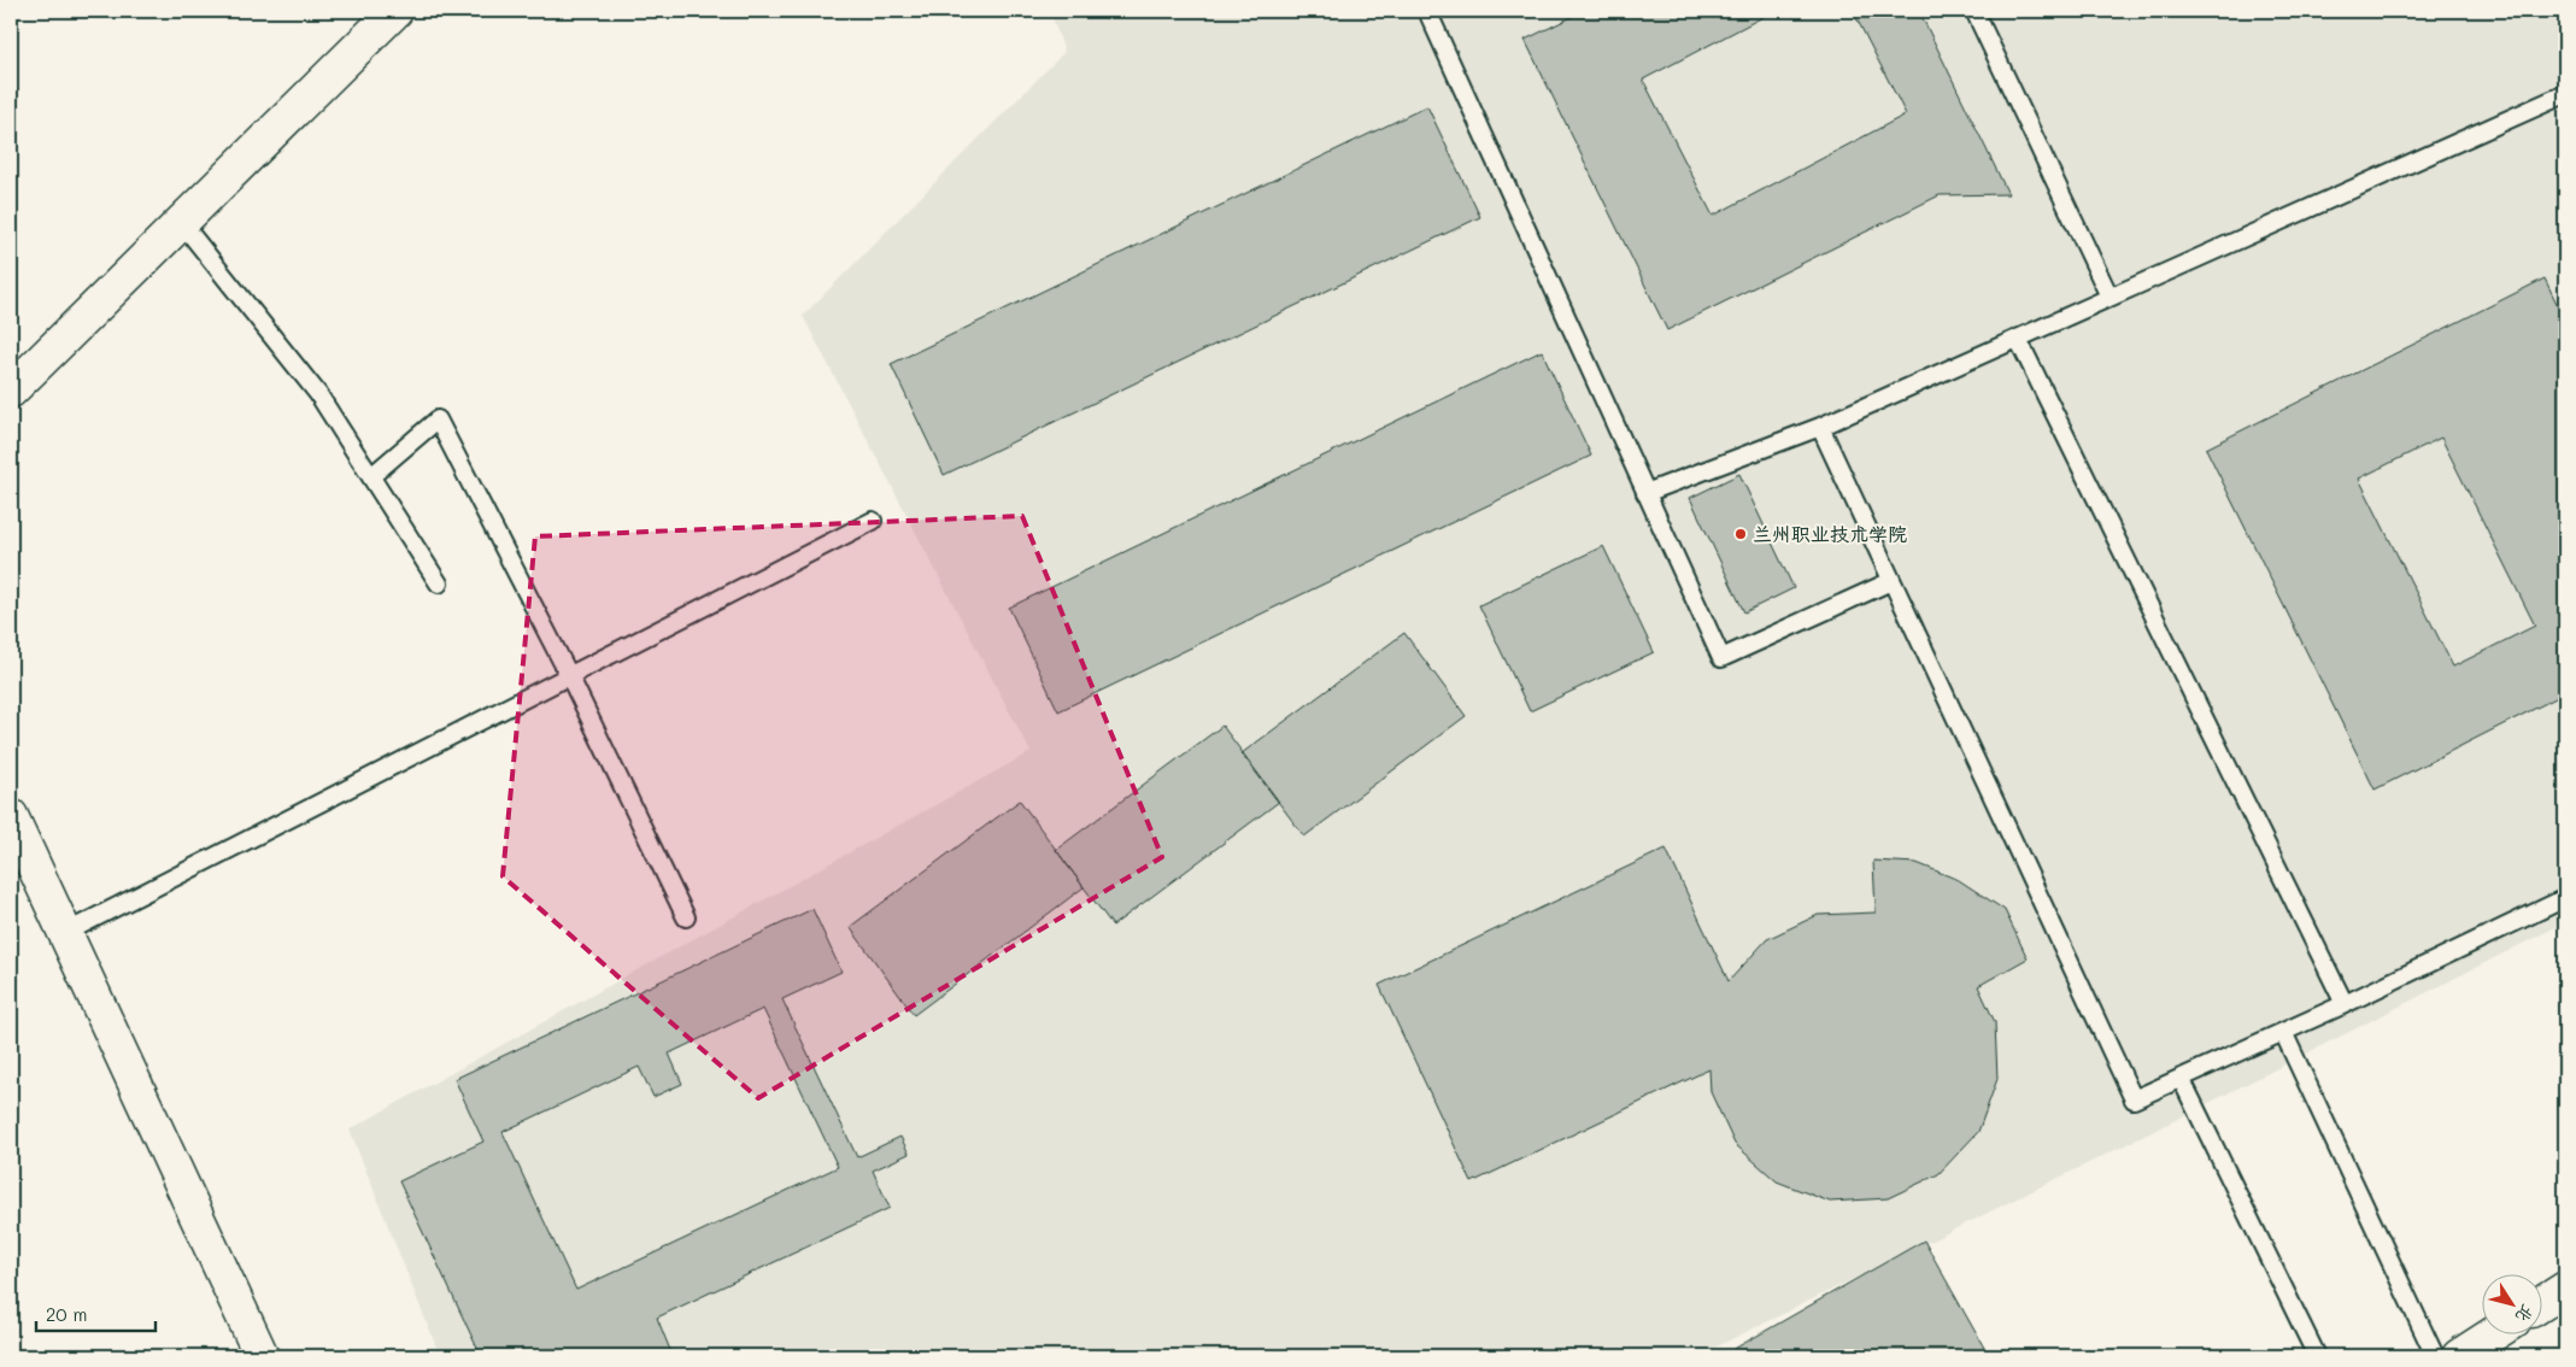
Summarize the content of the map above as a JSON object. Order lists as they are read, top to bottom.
{
  "places": ["兰州职业技术学院"],
  "scale_bar": "20 m",
  "north": "bottom right"
}
